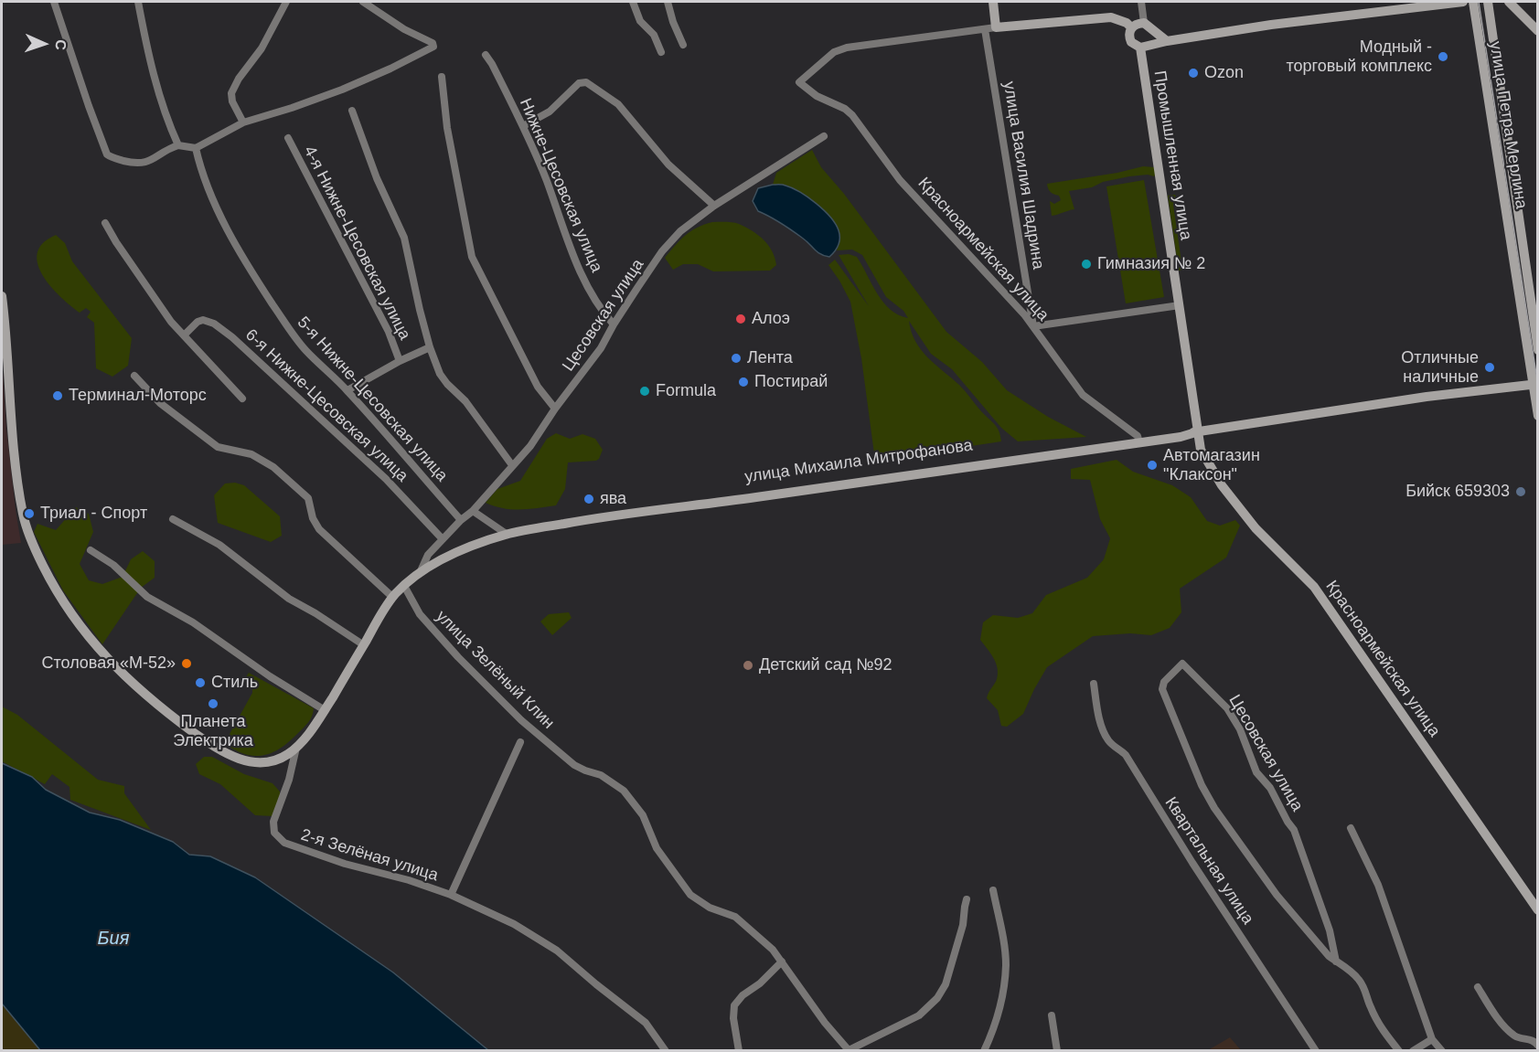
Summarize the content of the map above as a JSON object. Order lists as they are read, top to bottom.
{
  "streets": {
    "main road": [
      "улица Петра Мерлина",
      "Промышленная улица",
      "Красноармейская улица",
      "улица Михаила Митрофанова"
    ],
    "street": [
      "улица Василия Шадрина",
      "Нижне-Цесовская улица",
      "4-я Нижне-Цесовская улица",
      "Цесовская улица",
      "5-я Нижне-Цесовская улица",
      "6-я Нижне-Цесовская улица",
      "улица Зелёный Клин",
      "2-я Зелёная улица",
      "Квартальная улица"
    ]
  },
  "crossings": [
    ["улица Петра Мерлина", "улица Михаила Митрофанова"],
    ["Промышленная улица", "Красноармейская улица"],
    ["Промышленная улица", "улица Михаила Митрофанова"],
    ["улица Василия Шадрина", "Красноармейская улица"],
    ["Нижне-Цесовская улица", "Цесовская улица"],
    ["Красноармейская улица", "улица Михаила Митрофанова"],
    ["Цесовская улица", "5-я Нижне-Цесовская улица"],
    ["Цесовская улица", "6-я Нижне-Цесовская улица"],
    ["Цесовская улица", "улица Михаила Митрофанова"],
    ["улица Михаила Митрофанова", "улица Зелёный Клин"],
    ["улица Михаила Митрофанова", "2-я Зелёная улица"]
  ],
  "water": ["Бия"],
  "places": [
    "Модный - торговый комплекс",
    "Ozon",
    "Гимназия № 2",
    "Алоэ",
    "Лента",
    "Отличные наличные",
    "Постирай",
    "Formula",
    "Терминал-Моторс",
    "Автомагазин \"Клаксон\"",
    "Бийск 659303",
    "ява",
    "Триал - Спорт",
    "Столовая «М-52»",
    "Детский сад №92",
    "Стиль",
    "Планета Электрика"
  ],
  "north": "right"
}
